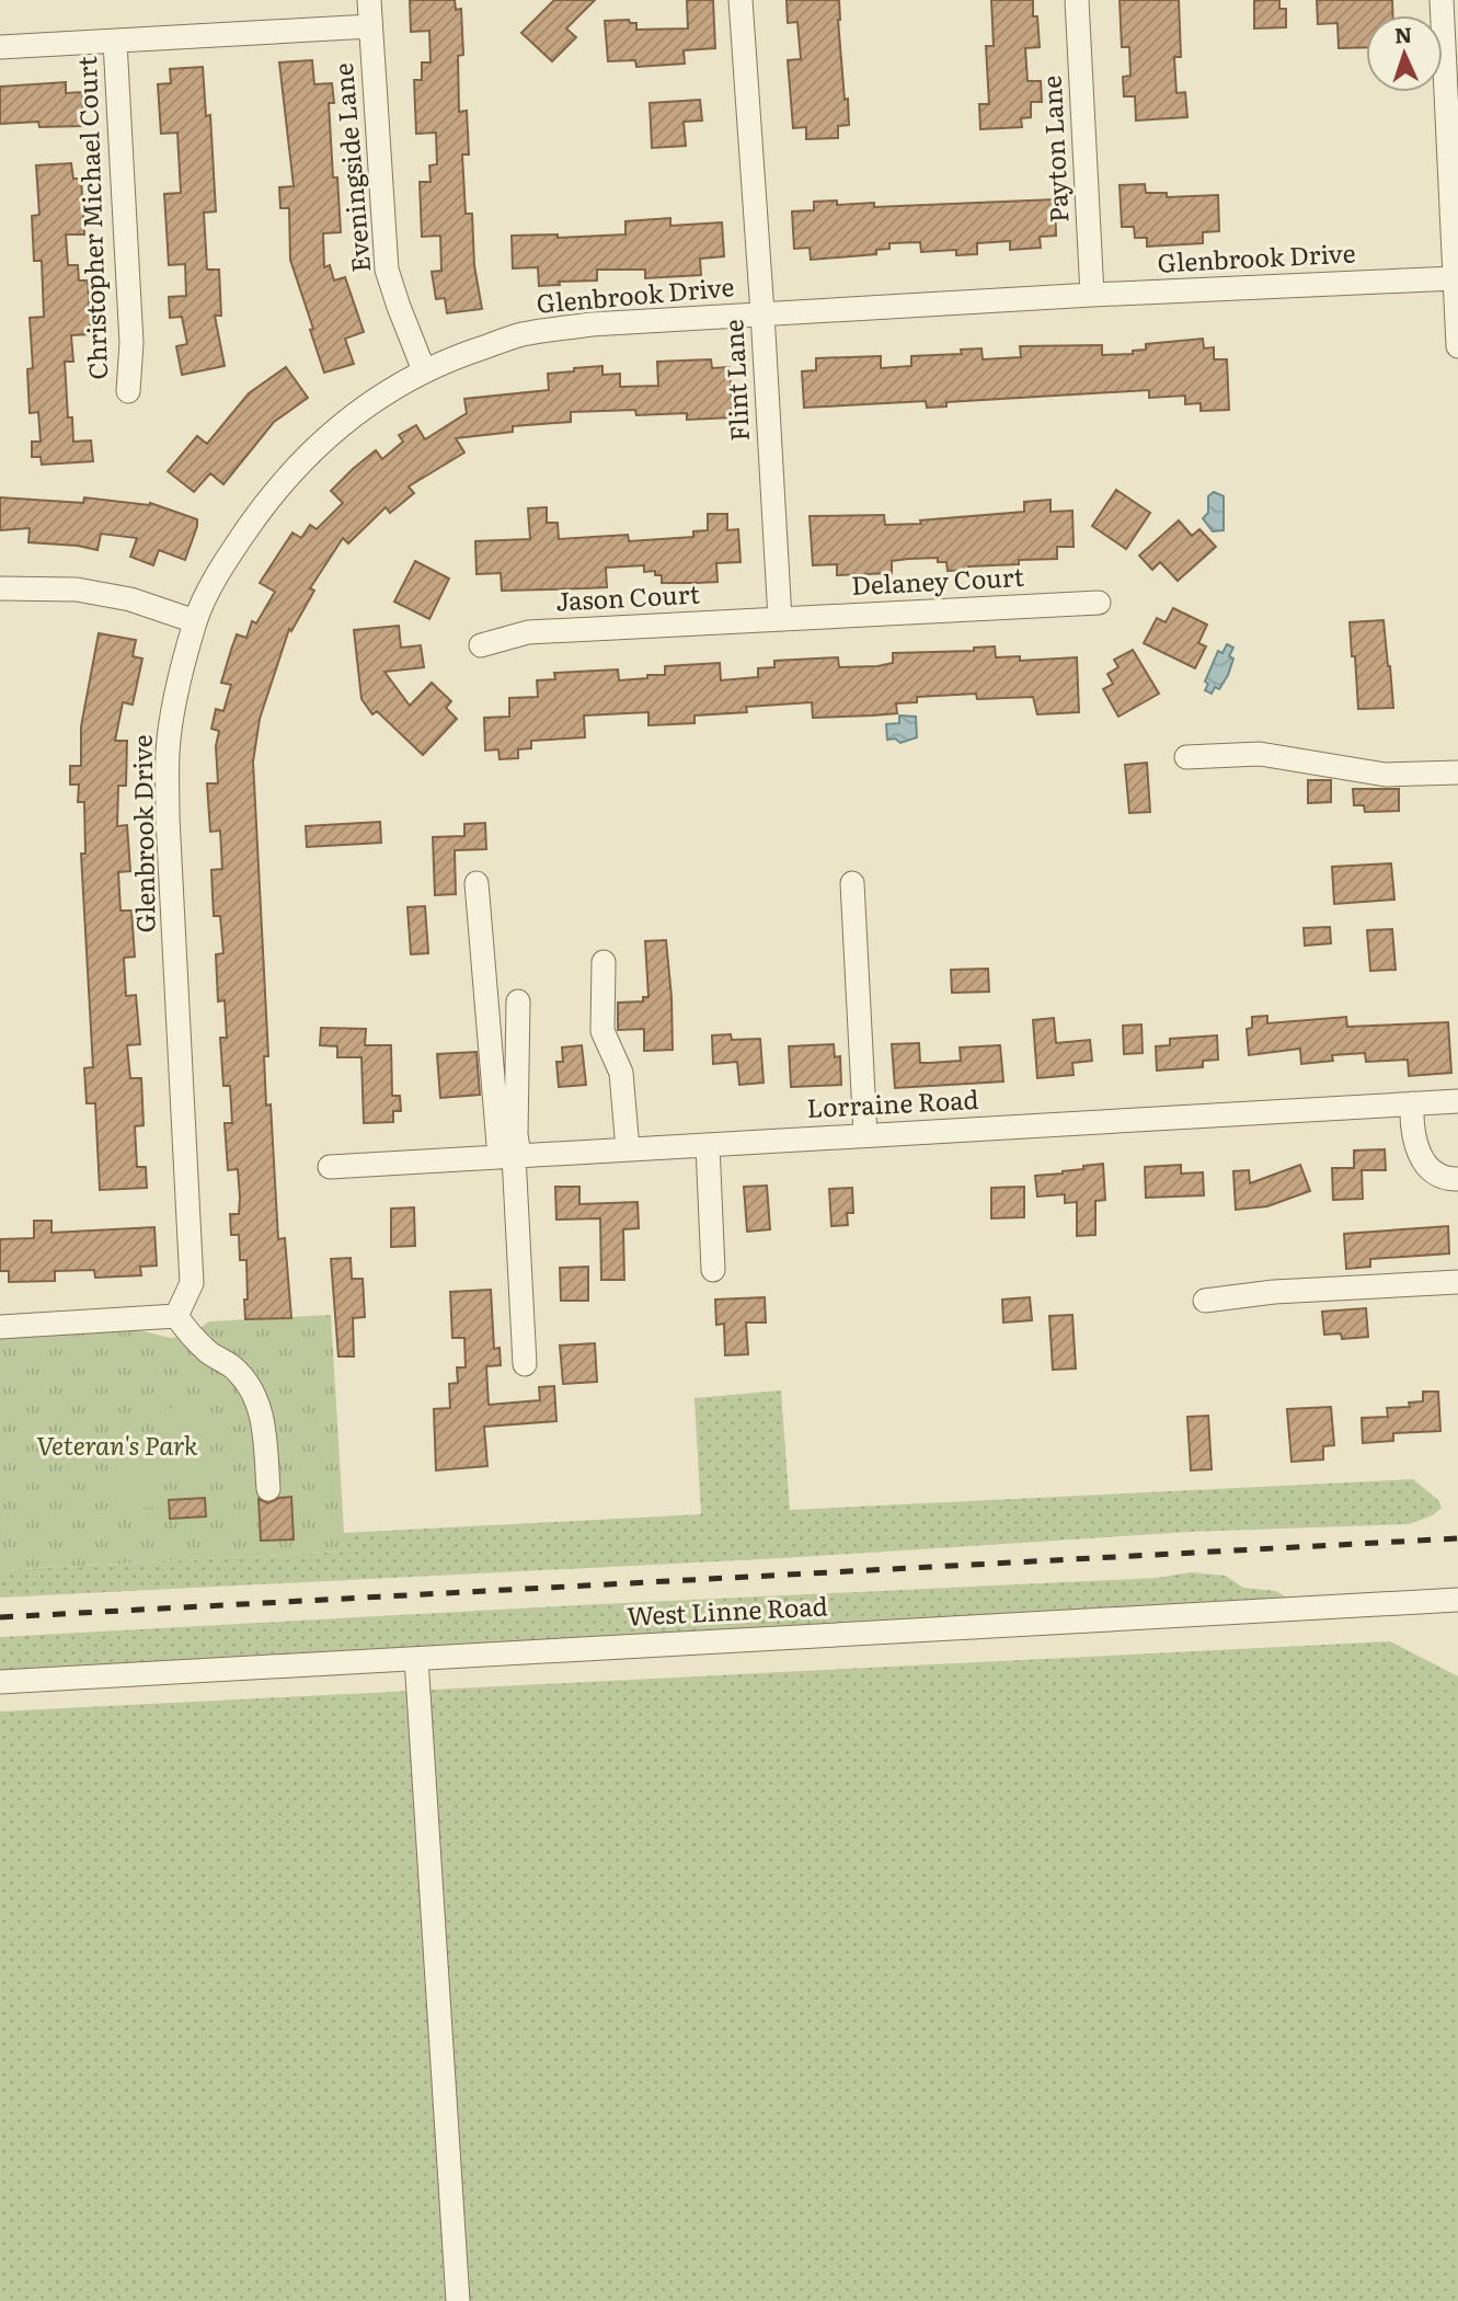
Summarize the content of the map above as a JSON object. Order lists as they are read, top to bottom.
{
  "streets": {
    "street": [
      "Payton Lane",
      "Eveningside Lane",
      "Christopher Michael Court",
      "Glenbrook Drive",
      "Flint Lane",
      "Delaney Court",
      "Jason Court",
      "Lorraine Road",
      "West Linne Road"
    ]
  },
  "crossings": [
    ["Payton Lane", "Glenbrook Drive"],
    ["Eveningside Lane", "Glenbrook Drive"],
    ["Glenbrook Drive", "Flint Lane"],
    ["Flint Lane", "Delaney Court"],
    ["Flint Lane", "Jason Court"],
    ["Delaney Court", "Jason Court"]
  ],
  "parks": ["Veteran's Park"],
  "north": "top"
}
